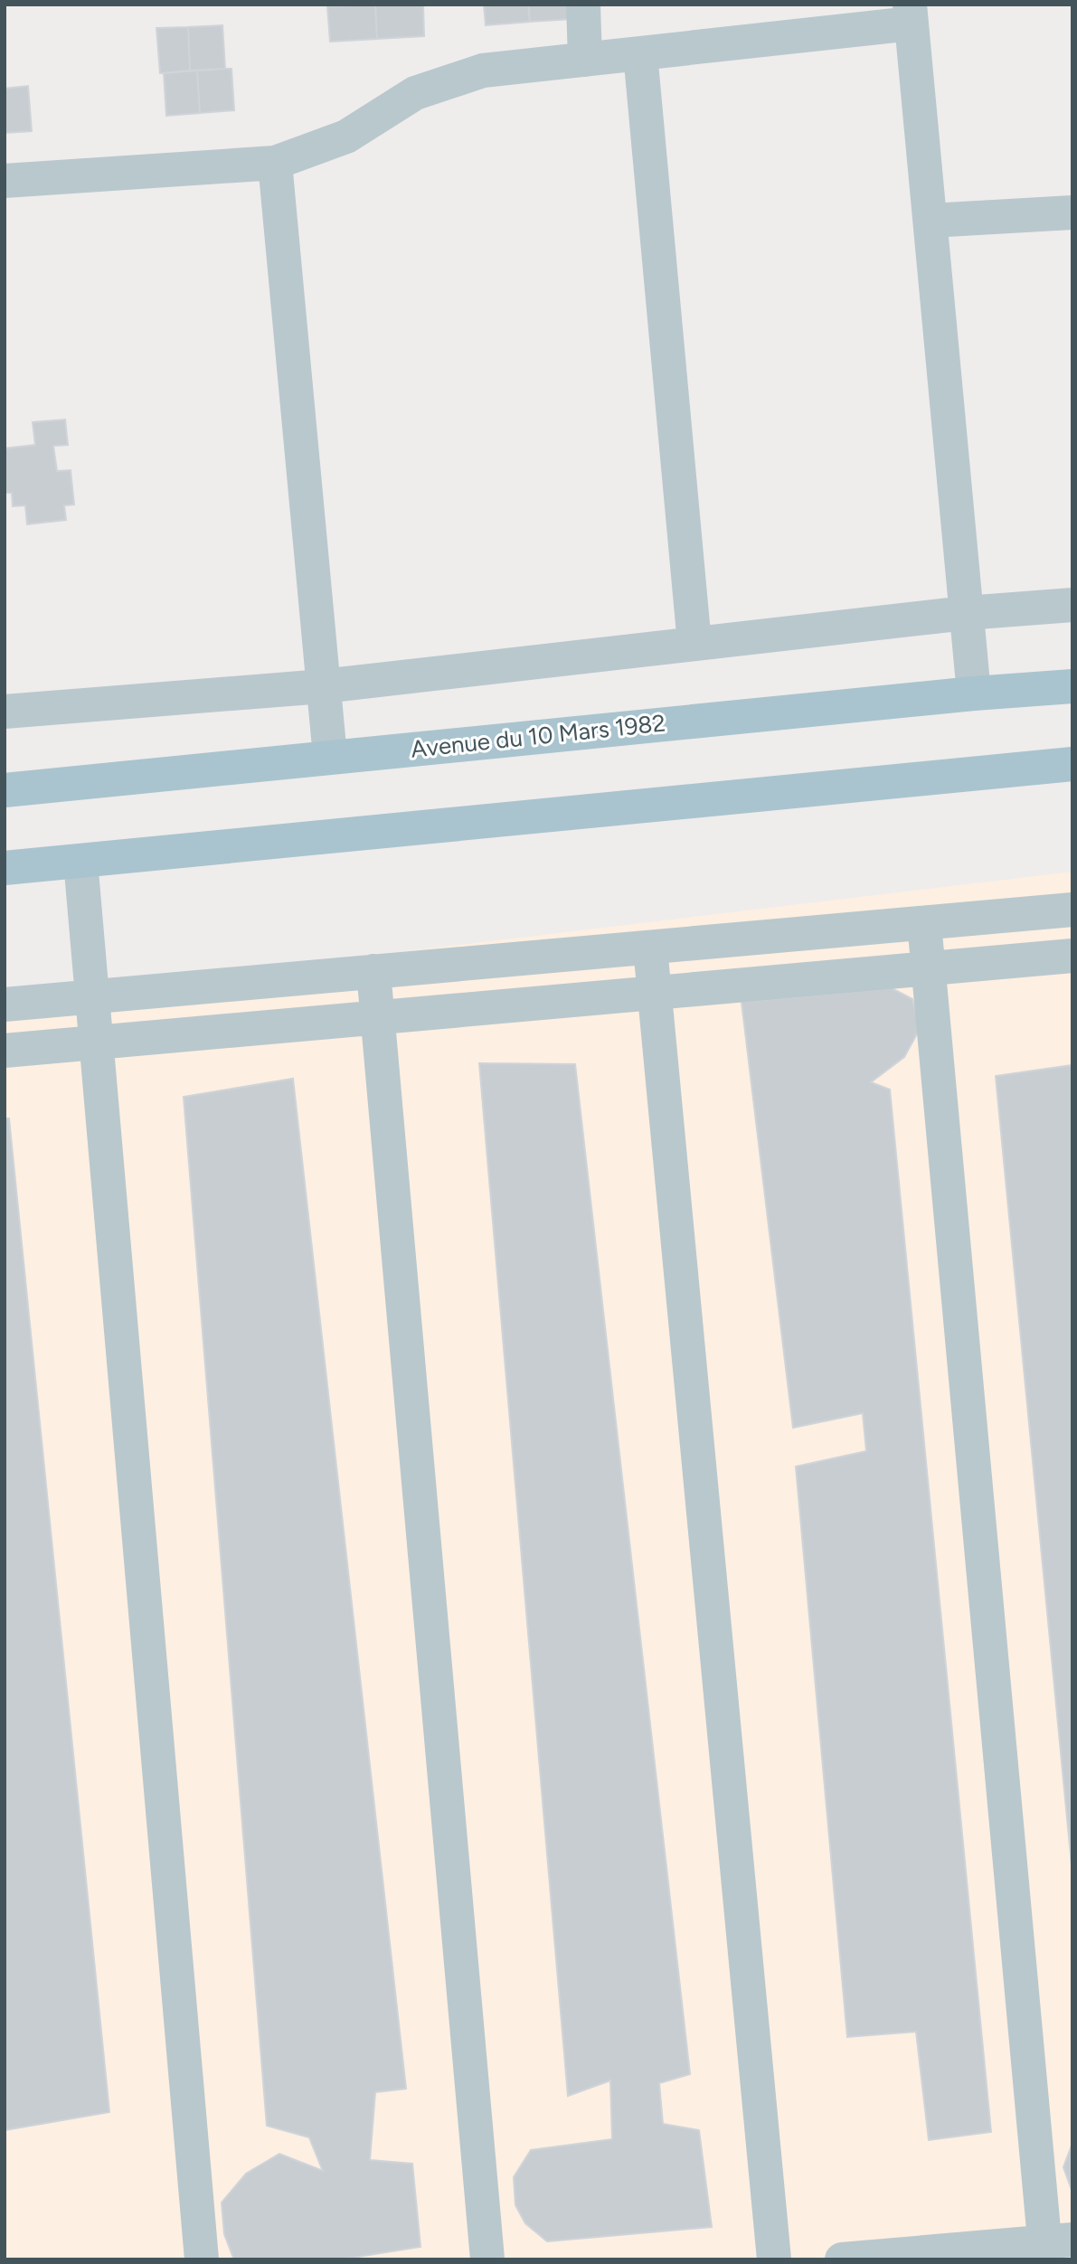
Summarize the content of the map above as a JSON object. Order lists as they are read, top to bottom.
{
  "streets": {
    "main road": ["Avenue du 10 Mars 1982"]
  }
}
